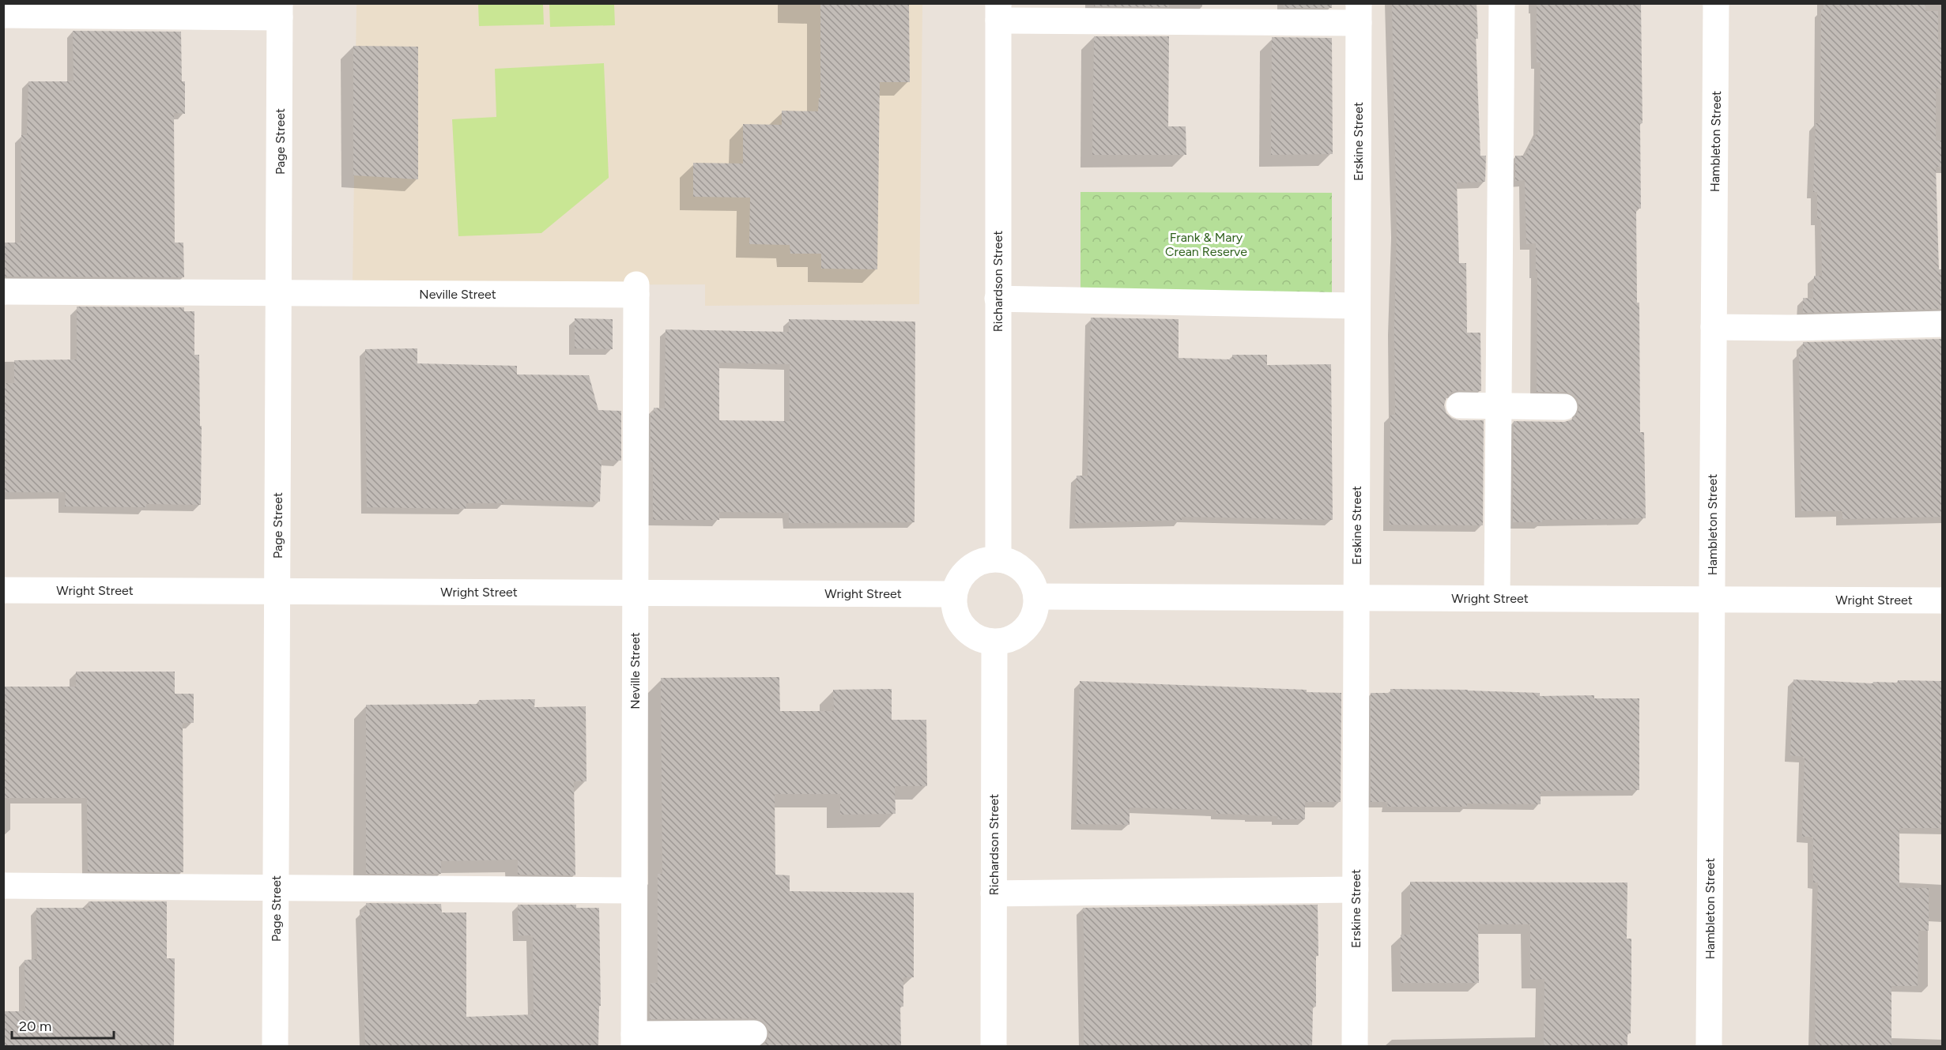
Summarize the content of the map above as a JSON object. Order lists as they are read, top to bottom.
{
  "streets": {
    "street": [
      "Page Street",
      "Erskine Street",
      "Hambleton Street",
      "Richardson Street",
      "Neville Street",
      "Wright Street"
    ]
  },
  "crossings": [
    ["Page Street", "Neville Street"],
    ["Page Street", "Wright Street"],
    ["Erskine Street", "Wright Street"],
    ["Hambleton Street", "Wright Street"],
    ["Richardson Street", "Wright Street"],
    ["Neville Street", "Wright Street"]
  ],
  "parks": ["Frank & Mary Crean Reserve"],
  "scale_bar": "20 m"
}
